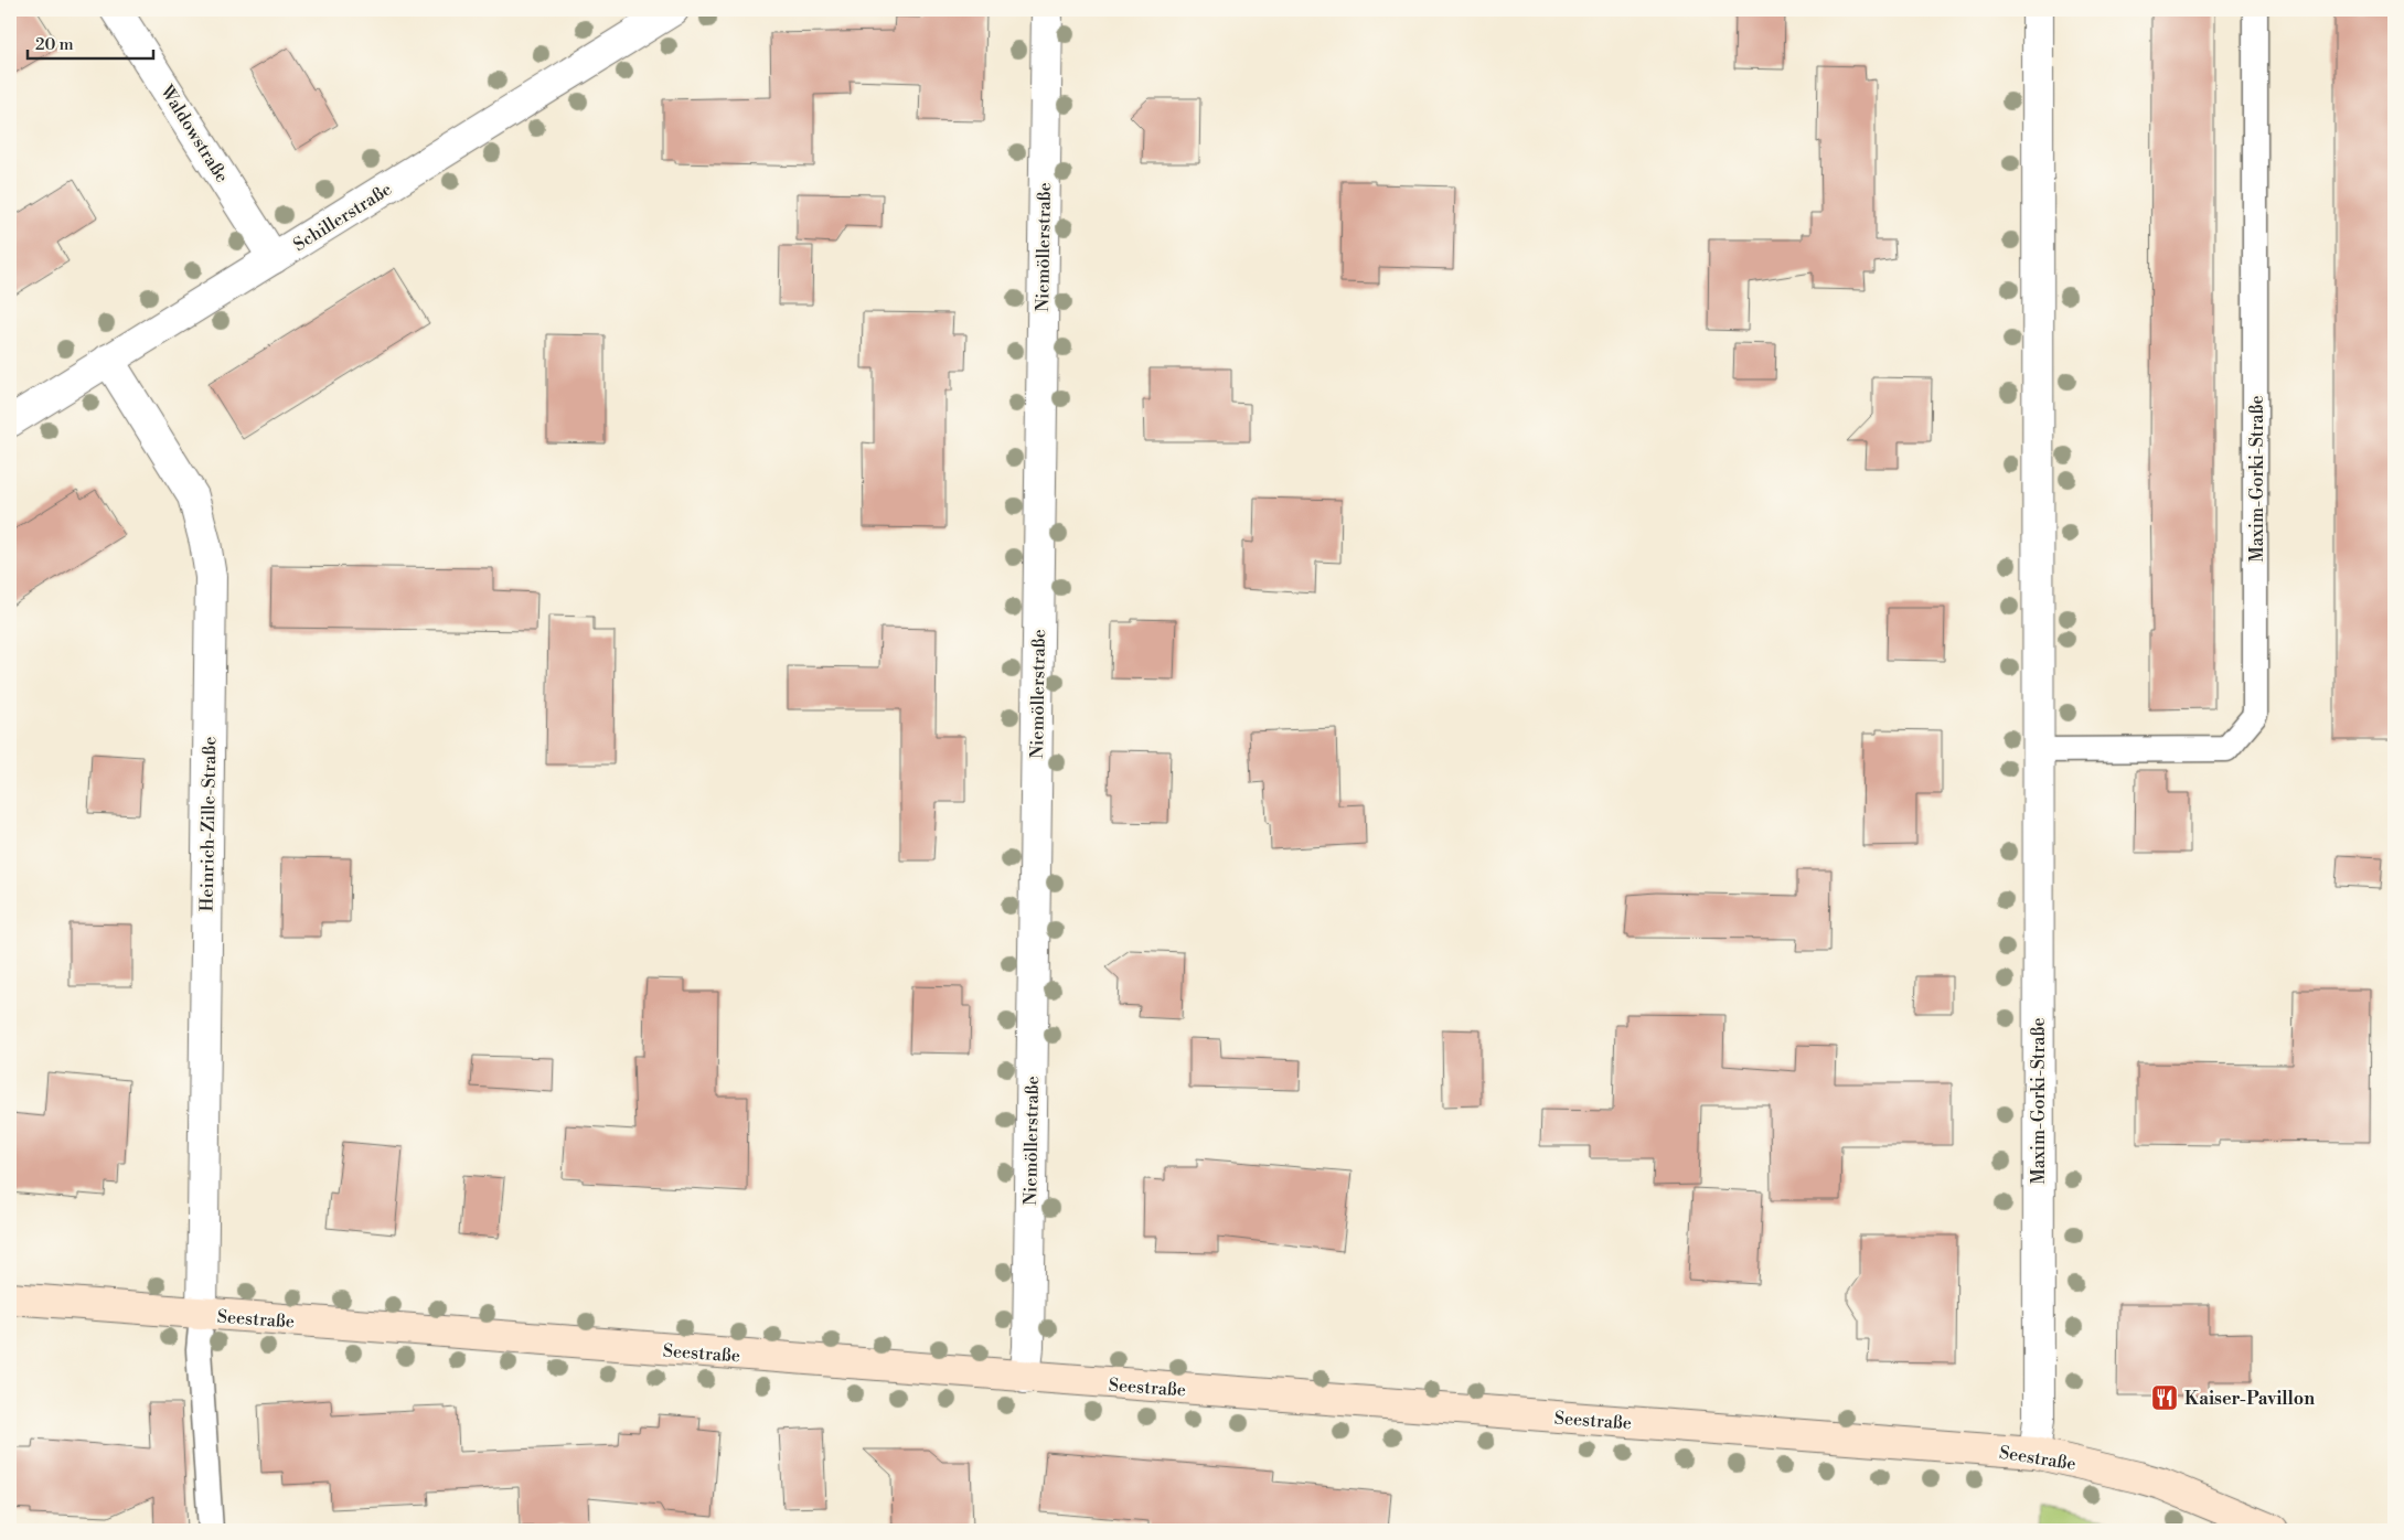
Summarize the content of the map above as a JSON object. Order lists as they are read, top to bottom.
{
  "streets": {
    "main road": ["Seestraße"],
    "street": [
      "Waldowstraße",
      "Schillerstraße",
      "Niemöllerstraße",
      "Maxim-Gorki-Straße",
      "Heinrich-Zille-Straße"
    ]
  },
  "crossings": [
    ["Waldowstraße", "Schillerstraße"],
    ["Schillerstraße", "Heinrich-Zille-Straße"],
    ["Niemöllerstraße", "Seestraße"],
    ["Maxim-Gorki-Straße", "Seestraße"],
    ["Heinrich-Zille-Straße", "Seestraße"]
  ],
  "places": {
    "restaurant": ["Kaiser-Pavillon"]
  },
  "scale_bar": "20 m"
}
